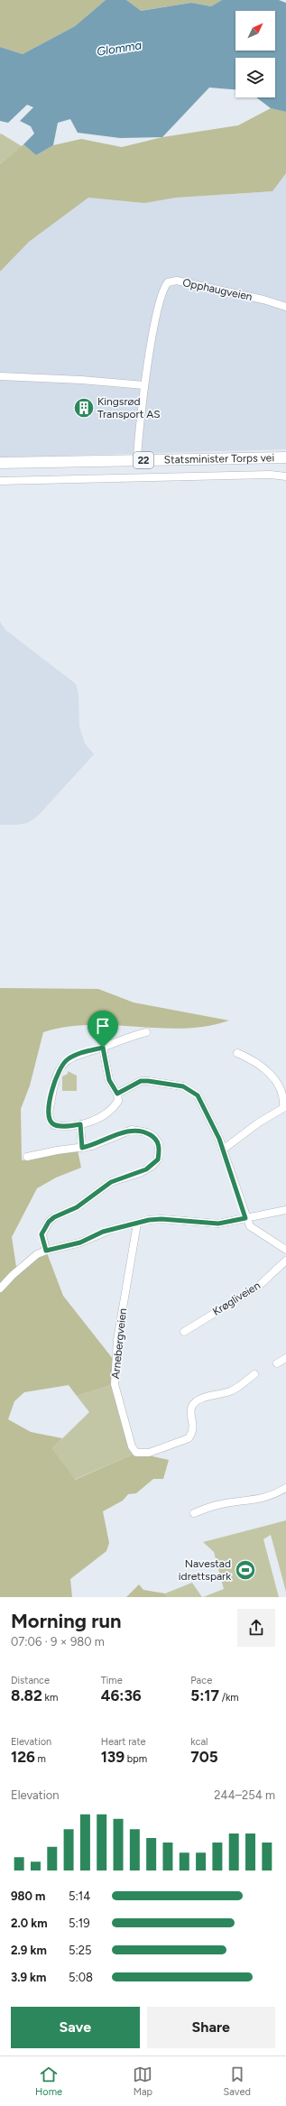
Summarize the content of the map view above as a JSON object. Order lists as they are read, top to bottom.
{
  "streets": {
    "highway": ["Statsminister Torps vei", "22"],
    "street": ["Opphaugveien", "Krøgliveien", "Arnebergveien"]
  },
  "crossings": [
    ["Opphaugveien", "Statsminister Torps vei"]
  ],
  "water": ["Glomma"],
  "places": {
    "building": ["Kingsrød Transport AS"],
    "sports": ["Navestad idrettspark"]
  },
  "north": "top right",
  "page": {
    "heading": ["Morning run", "07:06 · 9 × 980 m"],
    "stats": [
      ["Distance", "8.82 km"],
      ["Time", "46:36"],
      ["Pace", "5:17 /km"],
      ["Elevation", "126 m"],
      ["Heart rate", "139 bpm"],
      ["kcal", "705"]
    ],
    "chart": ["Elevation", "244–254 m"],
    "list": [
      {
        "name": "980 m",
        "note": "5:14"
      },
      {
        "name": "2.0 km",
        "note": "5:19"
      },
      {
        "name": "2.9 km",
        "note": "5:25"
      },
      {
        "name": "3.9 km",
        "note": "5:08"
      }
    ],
    "buttons": ["Save", "Share"],
    "tabs": ["Home", "Map", "Saved"]
  }
}
